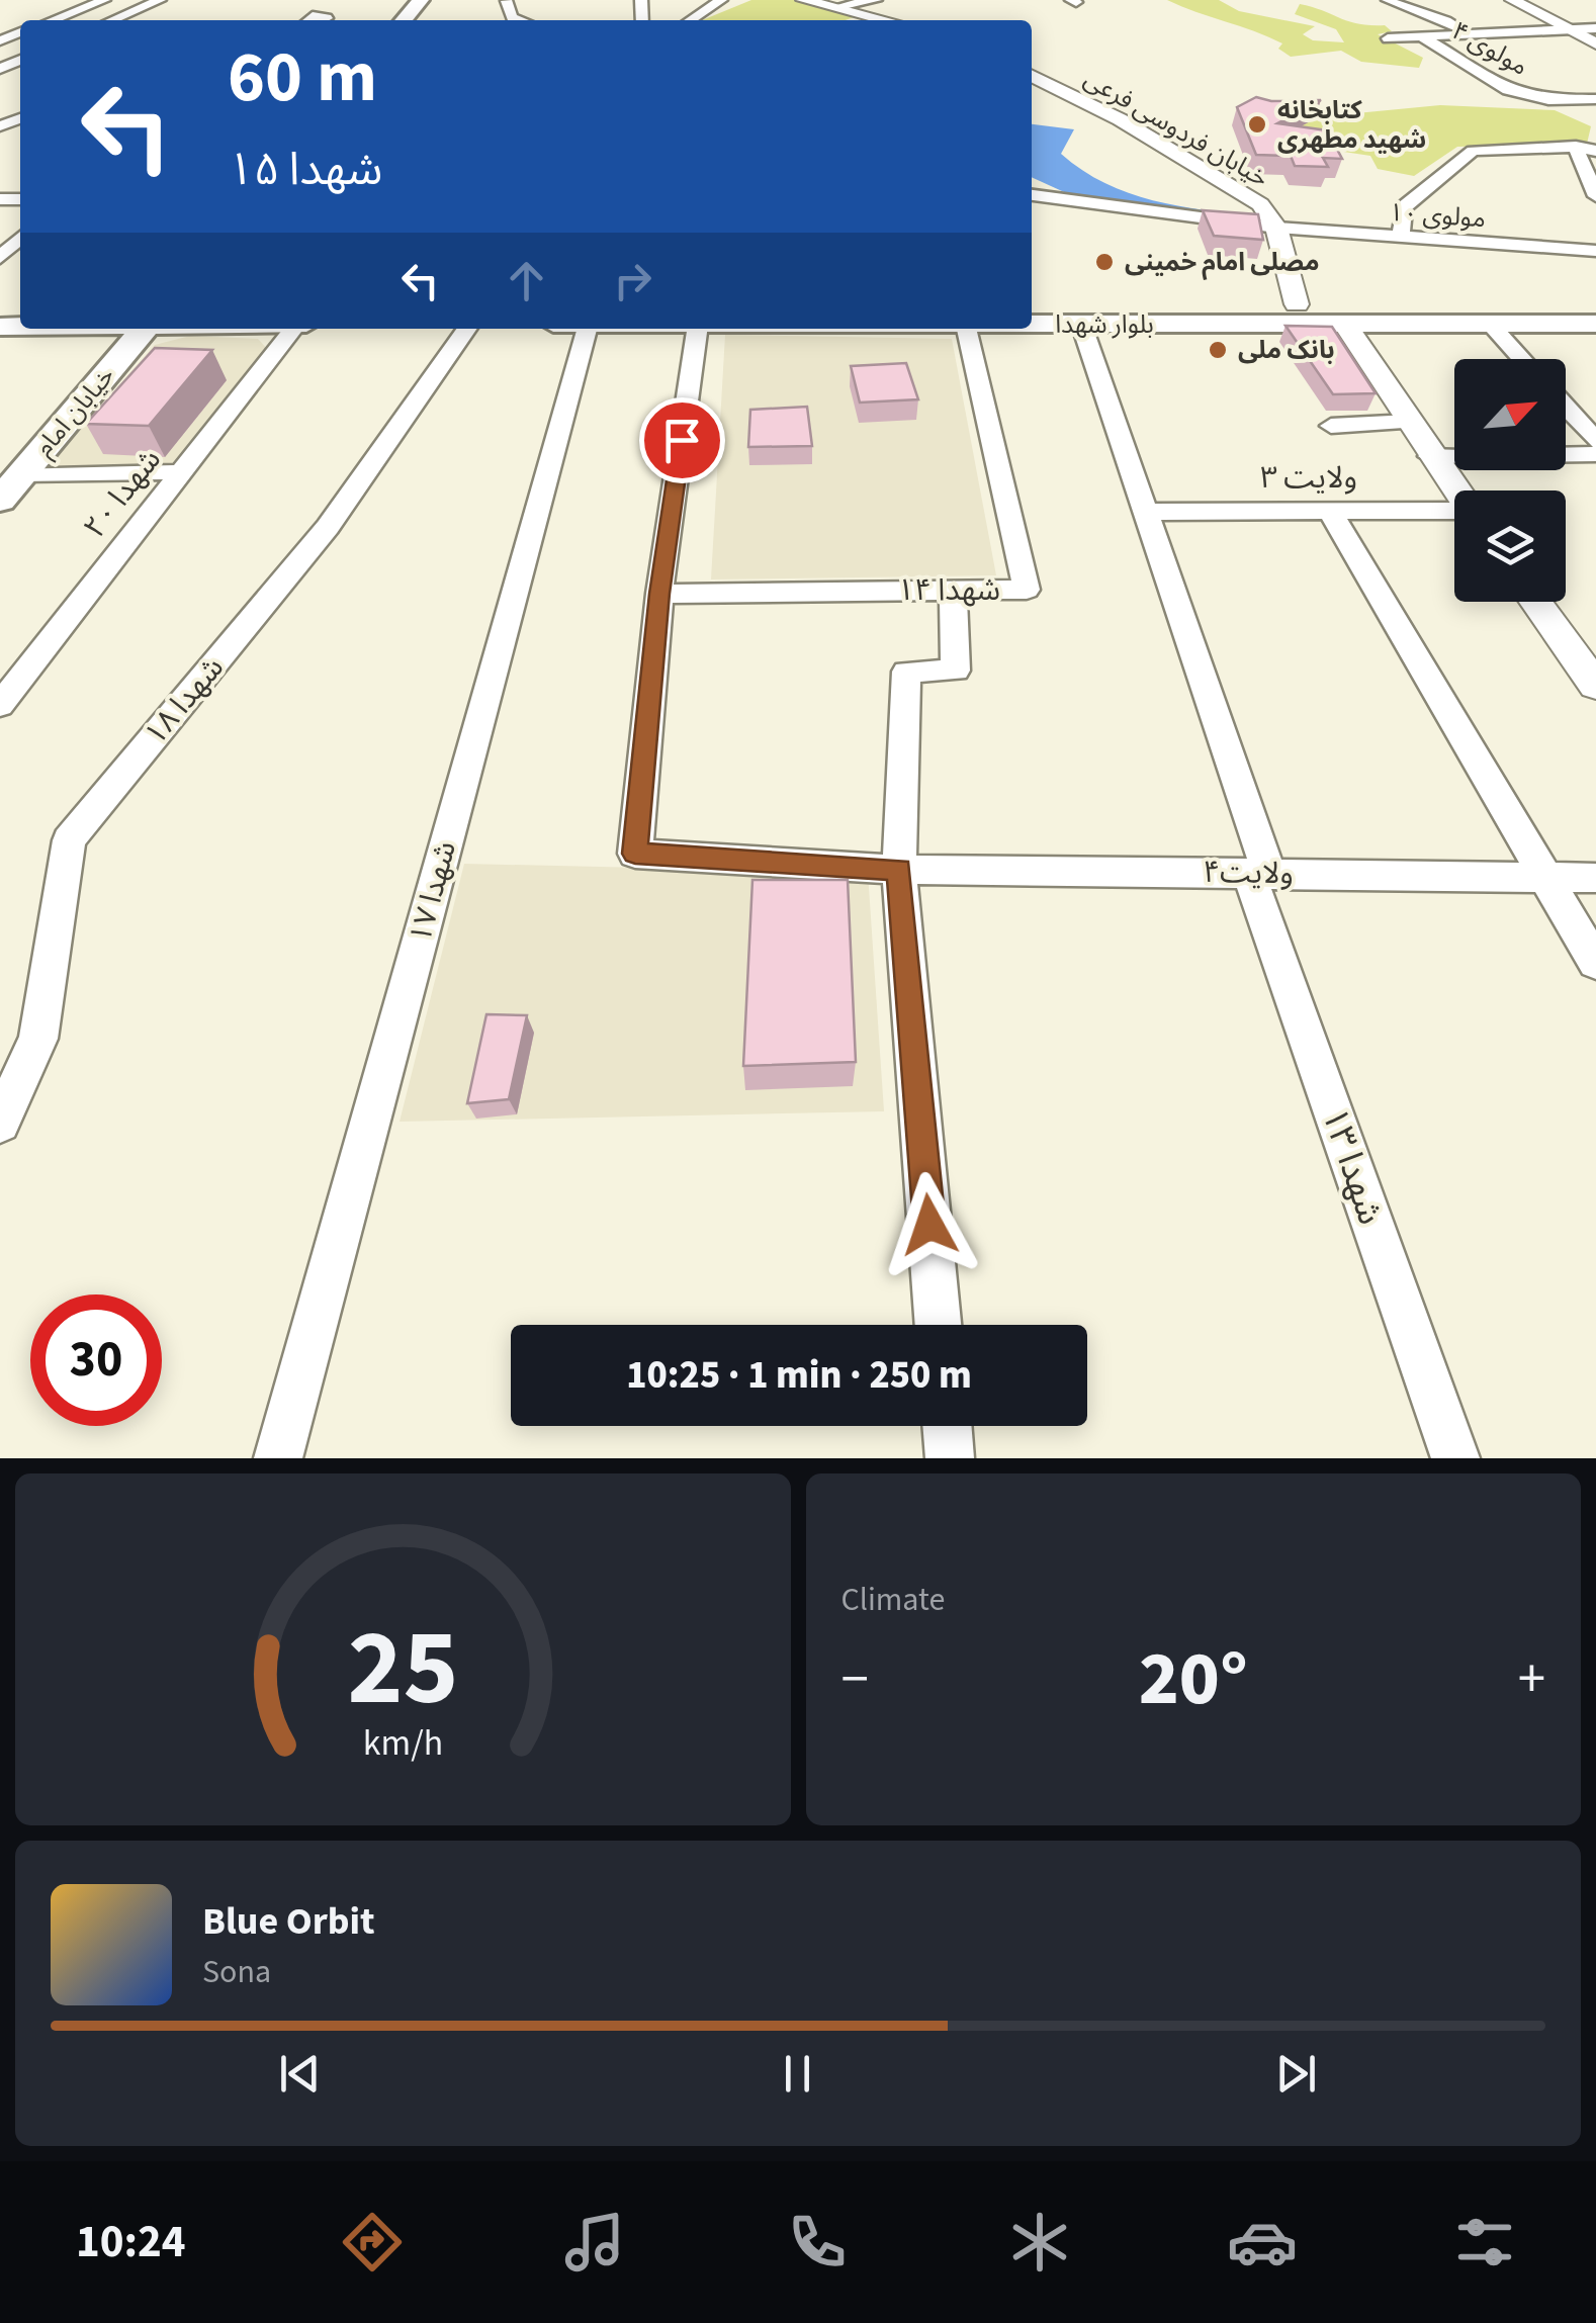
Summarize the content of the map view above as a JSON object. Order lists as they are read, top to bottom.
{
  "streets": {
    "main road": ["بلوار شهدا", "خیابان امام"],
    "street": [
      "مولوی ۴",
      "خیابان فردوسی فرعی",
      "مولوی ۱۰",
      "ولایت ۳",
      "شهدا ۲۰",
      "شهدا ۱۴",
      "شهدا ۱۸",
      "ولایت۴",
      "شهدا ۱۷",
      "شهدا ۱۳"
    ]
  },
  "crossings": [
    ["خیابان فردوسی فرعی", "مولوی ۱۰"],
    ["خیابان فردوسی فرعی", "بلوار شهدا"],
    ["بلوار شهدا", "شهدا ۱۳"],
    ["ولایت ۳", "شهدا ۱۳"],
    ["شهدا ۱۴", "ولایت۴"],
    ["ولایت۴", "شهدا ۱۳"]
  ],
  "places": ["کتابخانه شهید مطهری", "مصلی امام خمینی", "بانک ملی"],
  "north": "top right",
  "page": {
    "turn": ["60 m", "شهدا ۱۵"],
    "limit": "30",
    "trip": "10:25 · 1 min · 250 m",
    "tile": "Climate",
    "heat": ["−", "20°", "+"],
    "song": ["Blue Orbit", "Sona"],
    "tabs": "10:24",
    "gauge": ["25", "km/h"]
  }
}
